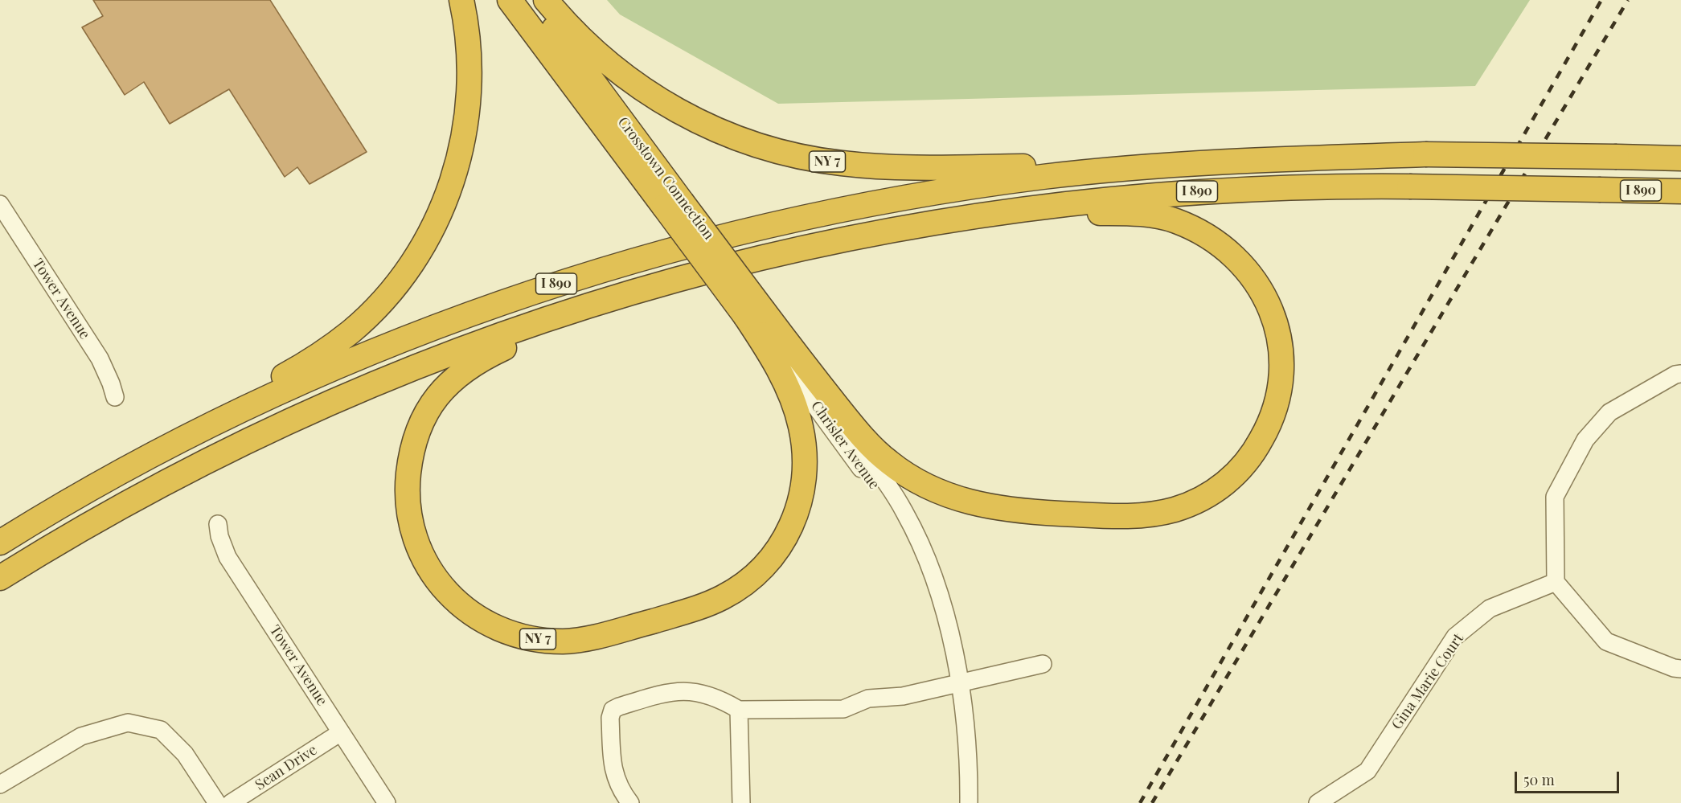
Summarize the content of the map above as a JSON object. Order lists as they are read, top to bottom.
{
  "streets": {
    "highway": ["NY 7", "Crosstown Connection", "I 890"],
    "street": [
      "Tower Avenue",
      "Chrisler Avenue",
      "Gina Marie Court",
      "Sean Drive"
    ]
  },
  "crossings": [
    ["NY 7", "Crosstown Connection"],
    ["NY 7", "I 890"],
    ["NY 7", "Chrisler Avenue"],
    ["Crosstown Connection", "I 890"],
    ["Crosstown Connection", "Chrisler Avenue"],
    ["Tower Avenue", "Sean Drive"]
  ],
  "scale_bar": "50 m"
}
